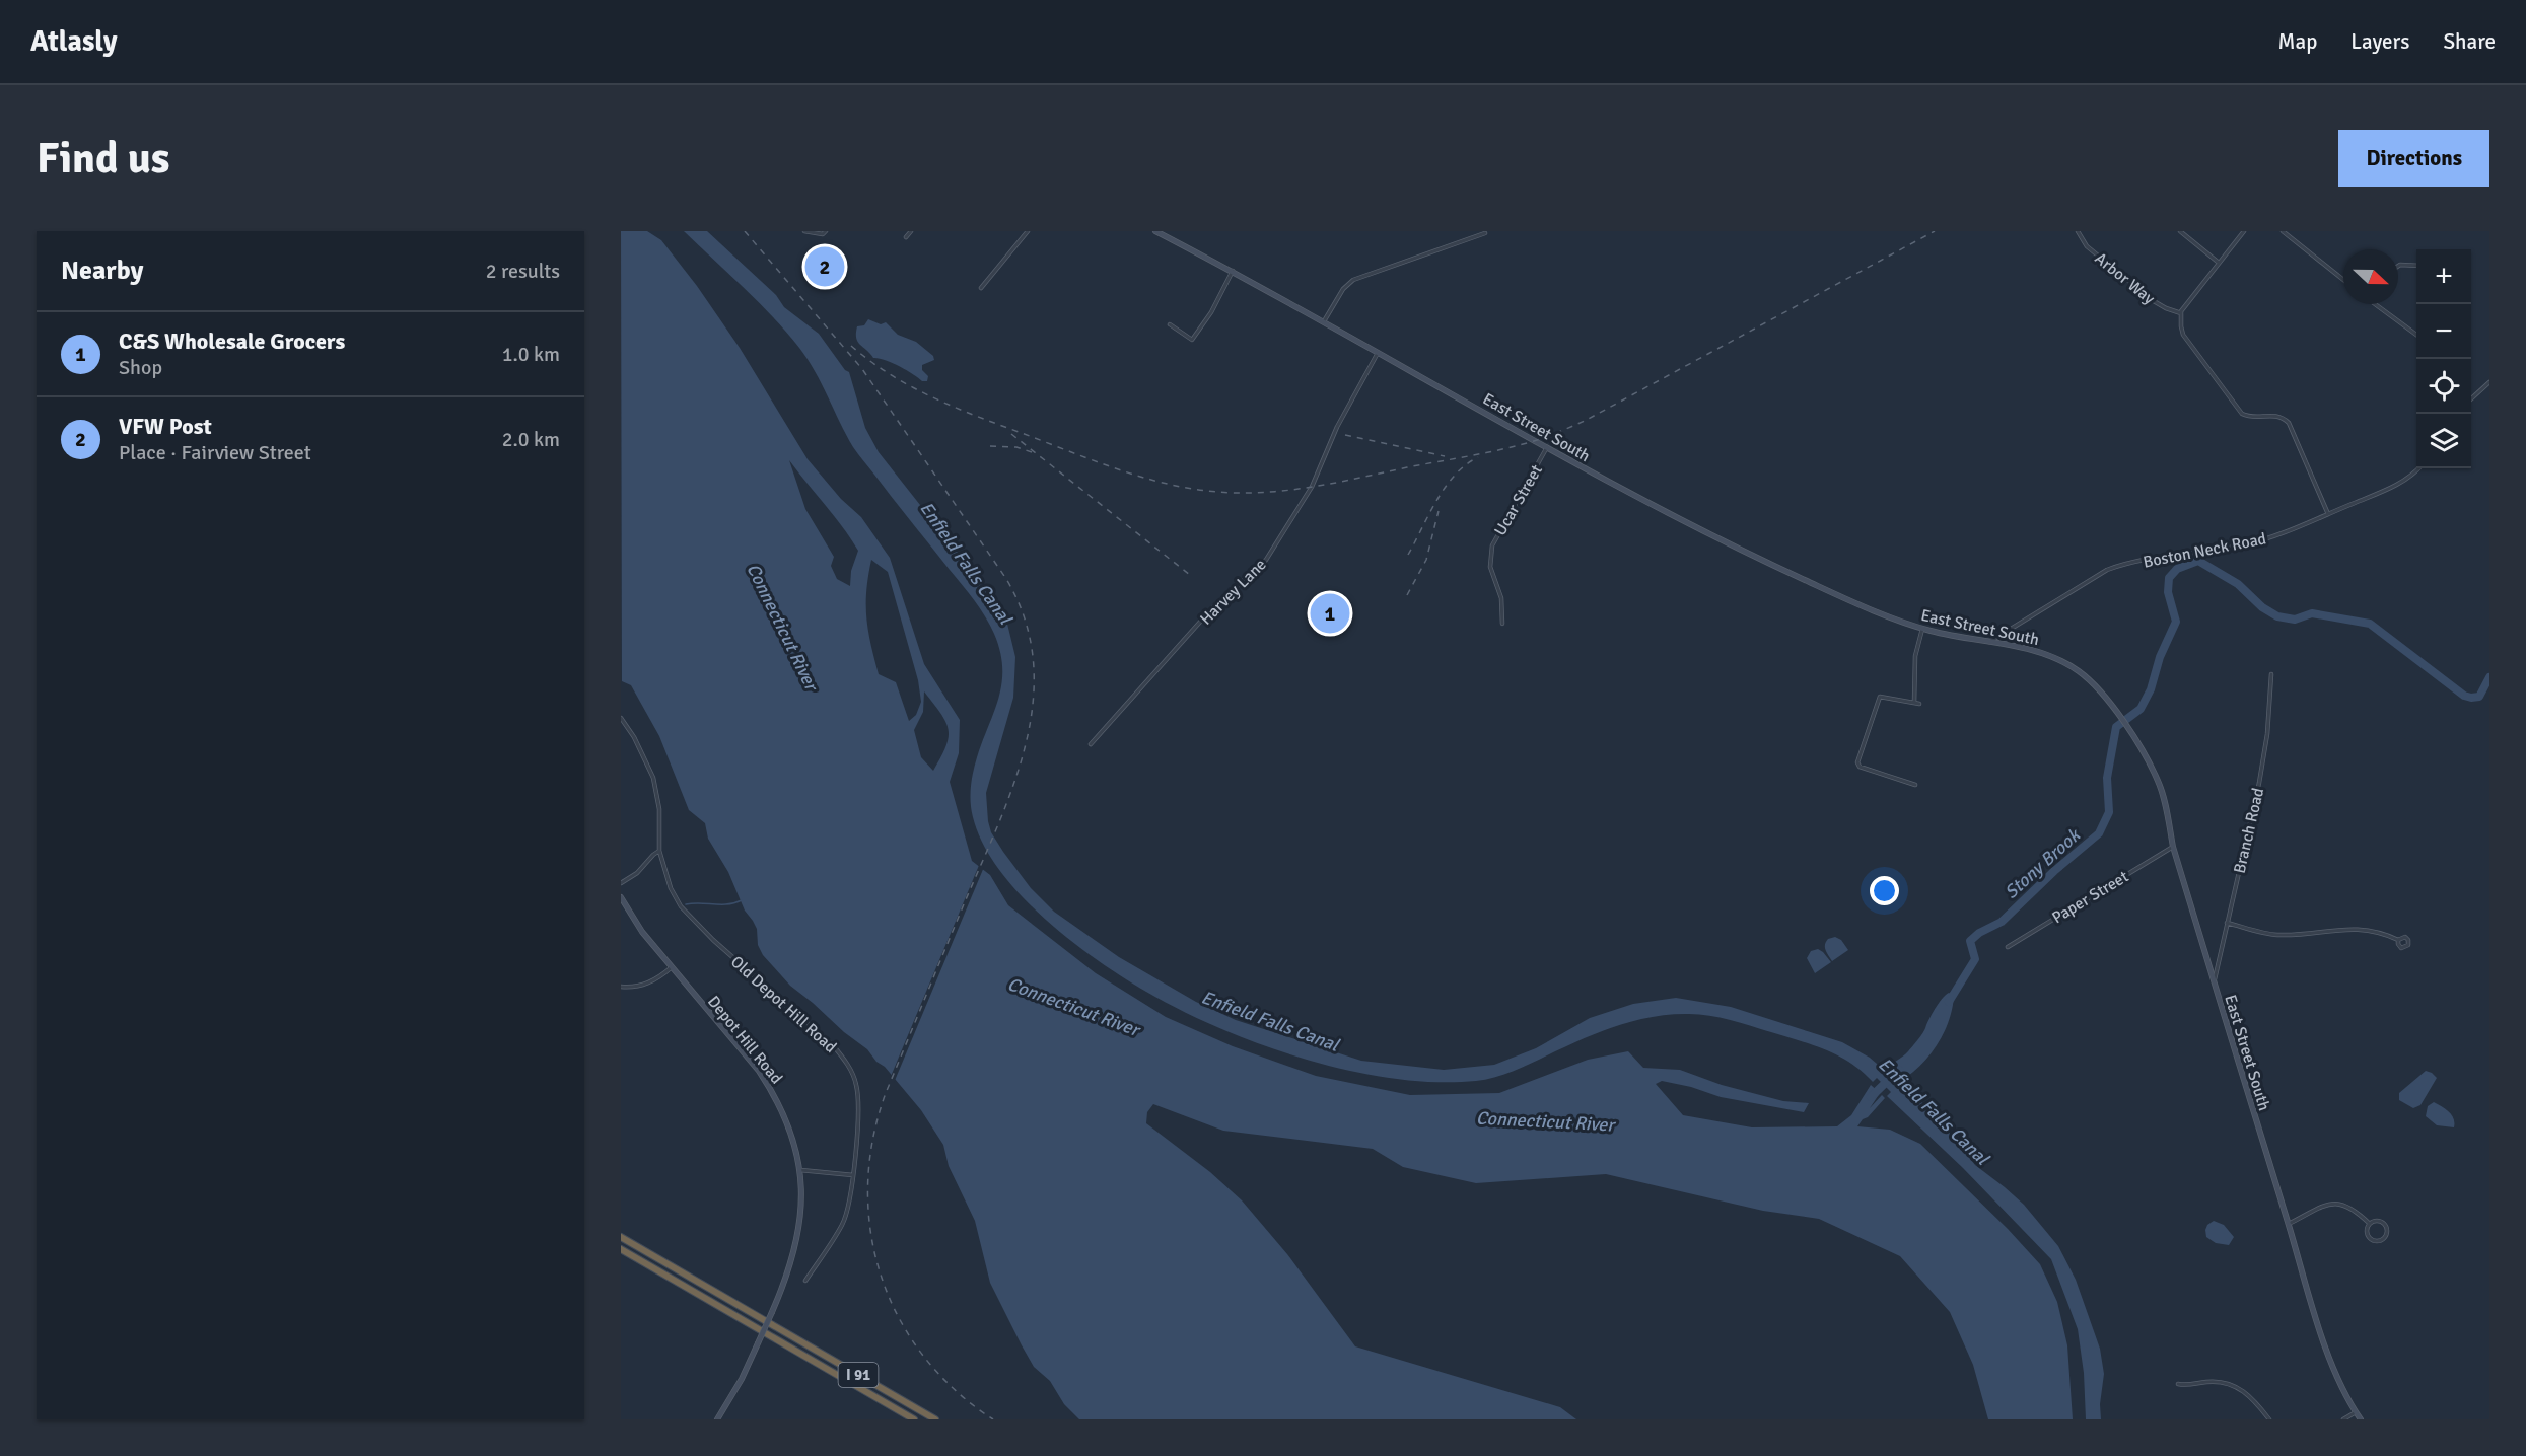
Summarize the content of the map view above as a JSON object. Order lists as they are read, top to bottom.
{
  "streets": {
    "highway": ["I 91"],
    "main road": ["East Street South", "Depot Hill Road"],
    "street": [
      "Arbor Way",
      "Ucar Street",
      "Boston Neck Road",
      "Harvey Lane",
      "Branch Road",
      "Paper Street",
      "Old Depot Hill Road"
    ]
  },
  "crossings": [
    ["East Street South", "Ucar Street"],
    ["East Street South", "Boston Neck Road"],
    ["East Street South", "Harvey Lane"],
    ["East Street South", "Branch Road"],
    ["East Street South", "Paper Street"]
  ],
  "water": ["Enfield Falls Canal", "Connecticut River", "Stony Brook"],
  "north": "right",
  "page": {
    "header": "Atlasly",
    "nav": ["Map", "Layers", "Share"],
    "buttons": "Directions",
    "title": "Find us",
    "heading": ["Nearby", "2 results"],
    "pins": ["2", "1"],
    "map_buttons": ["+", "−"],
    "list": [
      {
        "mark": "1",
        "name": "C&S Wholesale Grocers",
        "note": "Shop",
        "value": "1.0 km"
      },
      {
        "mark": "2",
        "name": "VFW Post",
        "note": "Place · Fairview Street",
        "value": "2.0 km"
      }
    ]
  }
}
